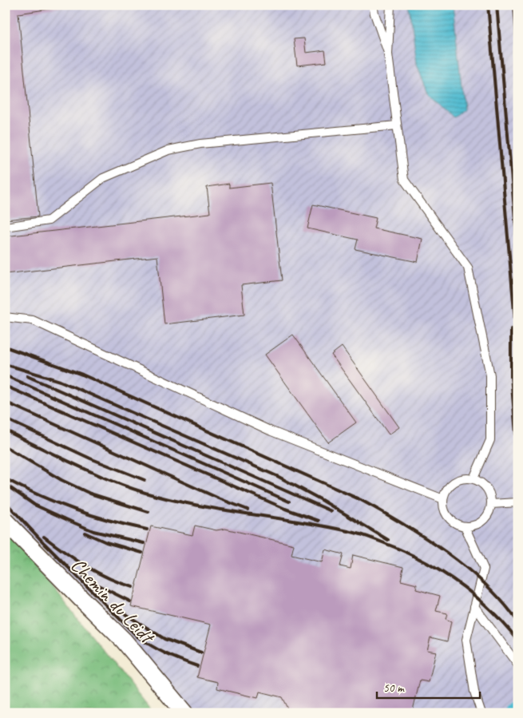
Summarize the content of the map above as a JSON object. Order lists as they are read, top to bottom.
{
  "streets": {
    "street": ["Chemin du Leidt"]
  },
  "scale_bar": "50 m"
}
